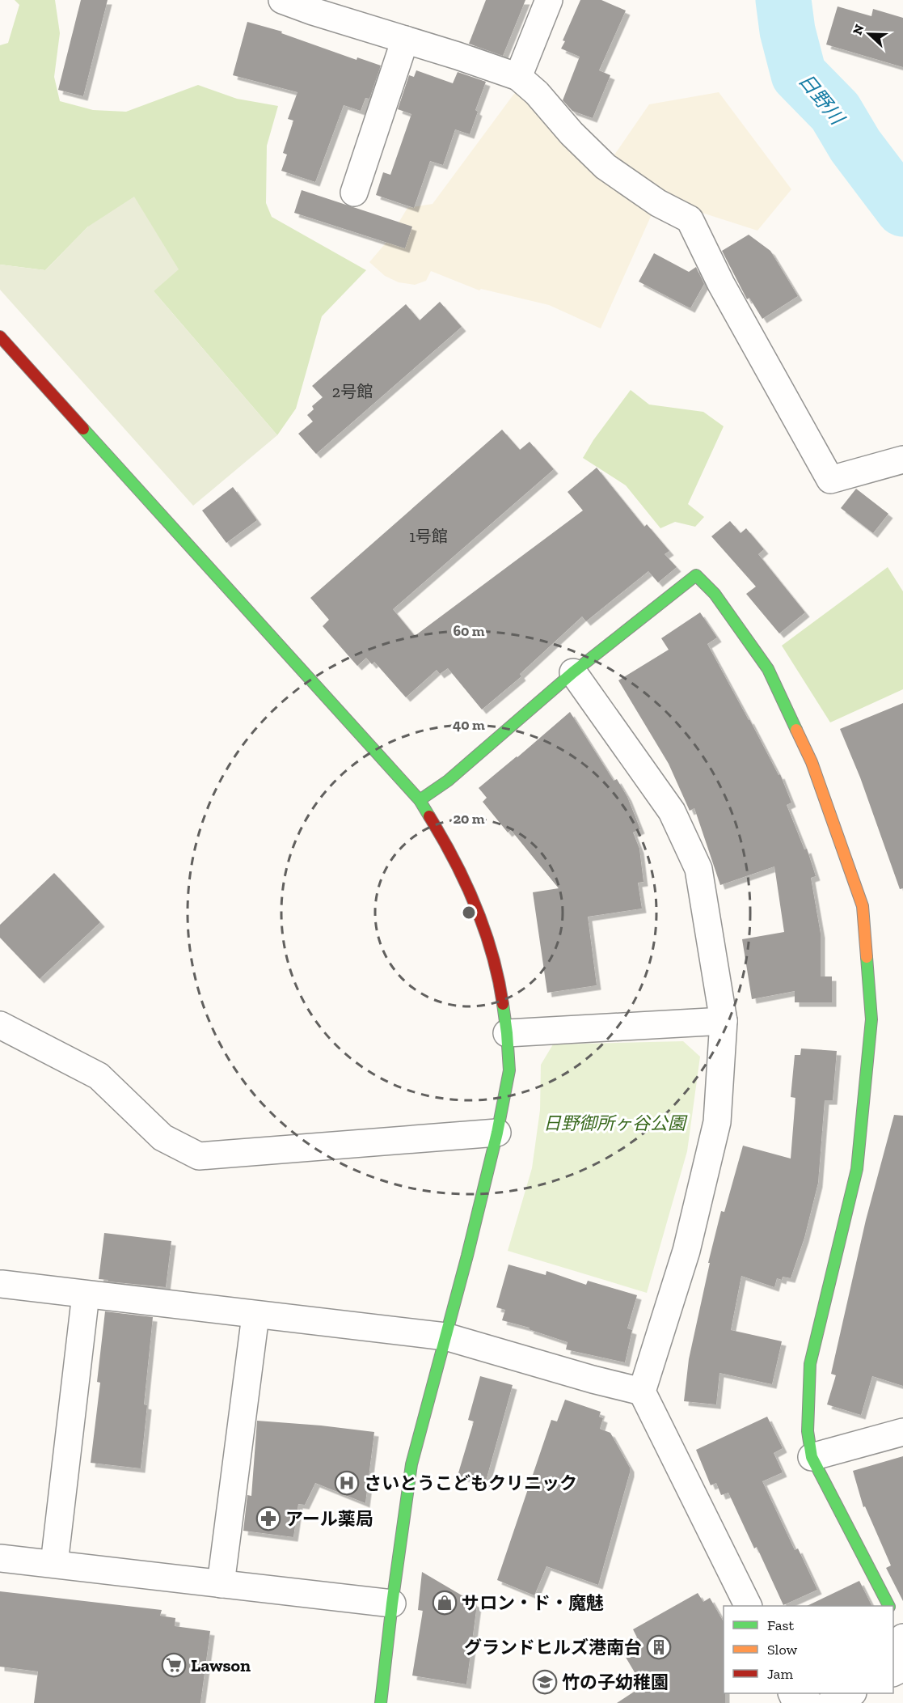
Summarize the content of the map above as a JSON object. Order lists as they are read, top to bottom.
{
  "water": ["日野川"],
  "parks": ["日野御所ヶ谷公園"],
  "places": {
    "hospital": ["さいとうこどもクリニック"],
    "pharmacy": ["アール薬局"],
    "shop": ["サロン・ド・魔魅"],
    "building": ["グランドヒルズ港南台"],
    "supermarket": ["Lawson"],
    "school or university": ["竹の子幼稚園"]
  },
  "house_numbers": ["2号館", "1号館"],
  "legend": ["Fast", "Slow", "Jam"],
  "north": "left",
  "rings": ["60 m", "40 m", "20 m"]
}
